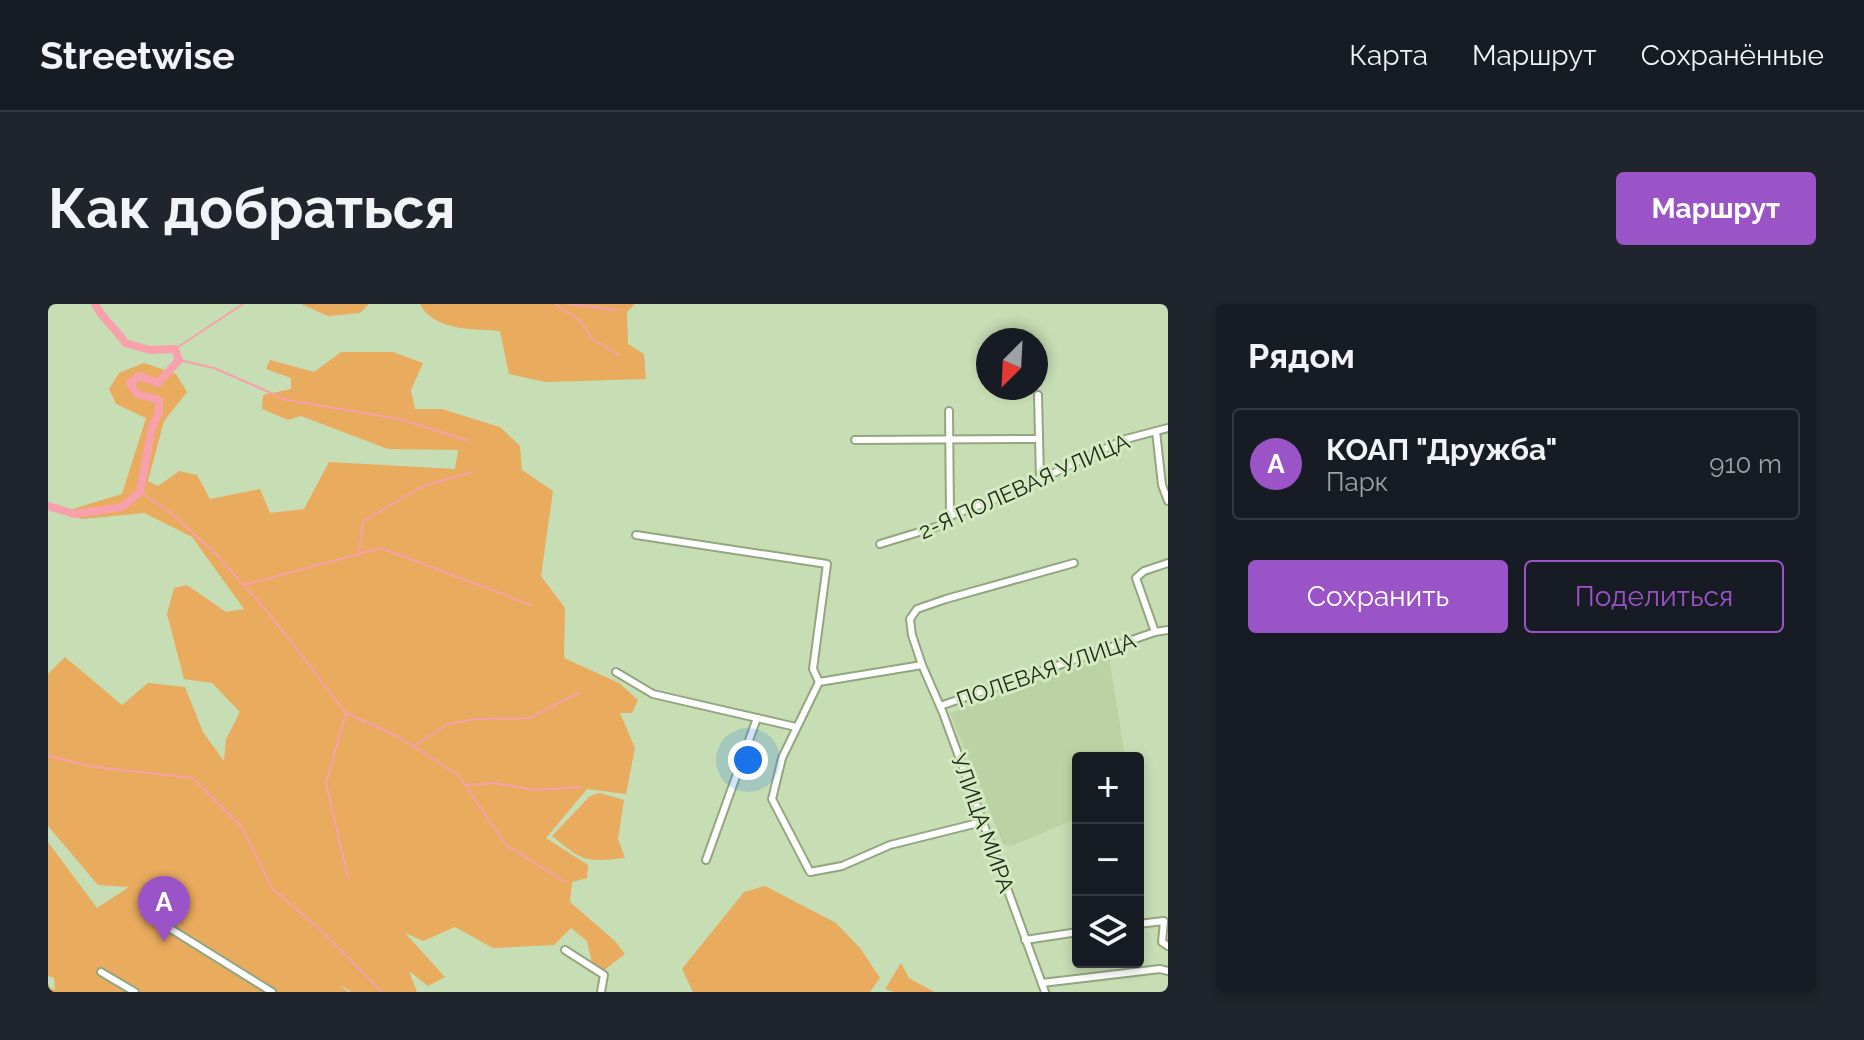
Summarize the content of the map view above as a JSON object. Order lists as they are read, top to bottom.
{
  "streets": {
    "street": ["2-Я ПОЛЕВАЯ УЛИЦА", "ПОЛЕВАЯ УЛИЦА", "УЛИЦА МИРА"]
  },
  "crossings": [
    ["ПОЛЕВАЯ УЛИЦА", "УЛИЦА МИРА"]
  ],
  "north": "bottom left",
  "page": {
    "header": "Streetwise",
    "nav": ["Карта", "Маршрут", "Сохранённые"],
    "buttons": [
      "Маршрут",
      ["Сохранить", "Поделиться"]
    ],
    "title": "Как добраться",
    "heading": "Рядом",
    "list": [
      {
        "mark": "A",
        "name": "КОАП \"Дружба\"",
        "note": "Парк",
        "value": "910 m"
      }
    ],
    "map_buttons": ["+", "−"],
    "pins": "A"
  }
}
